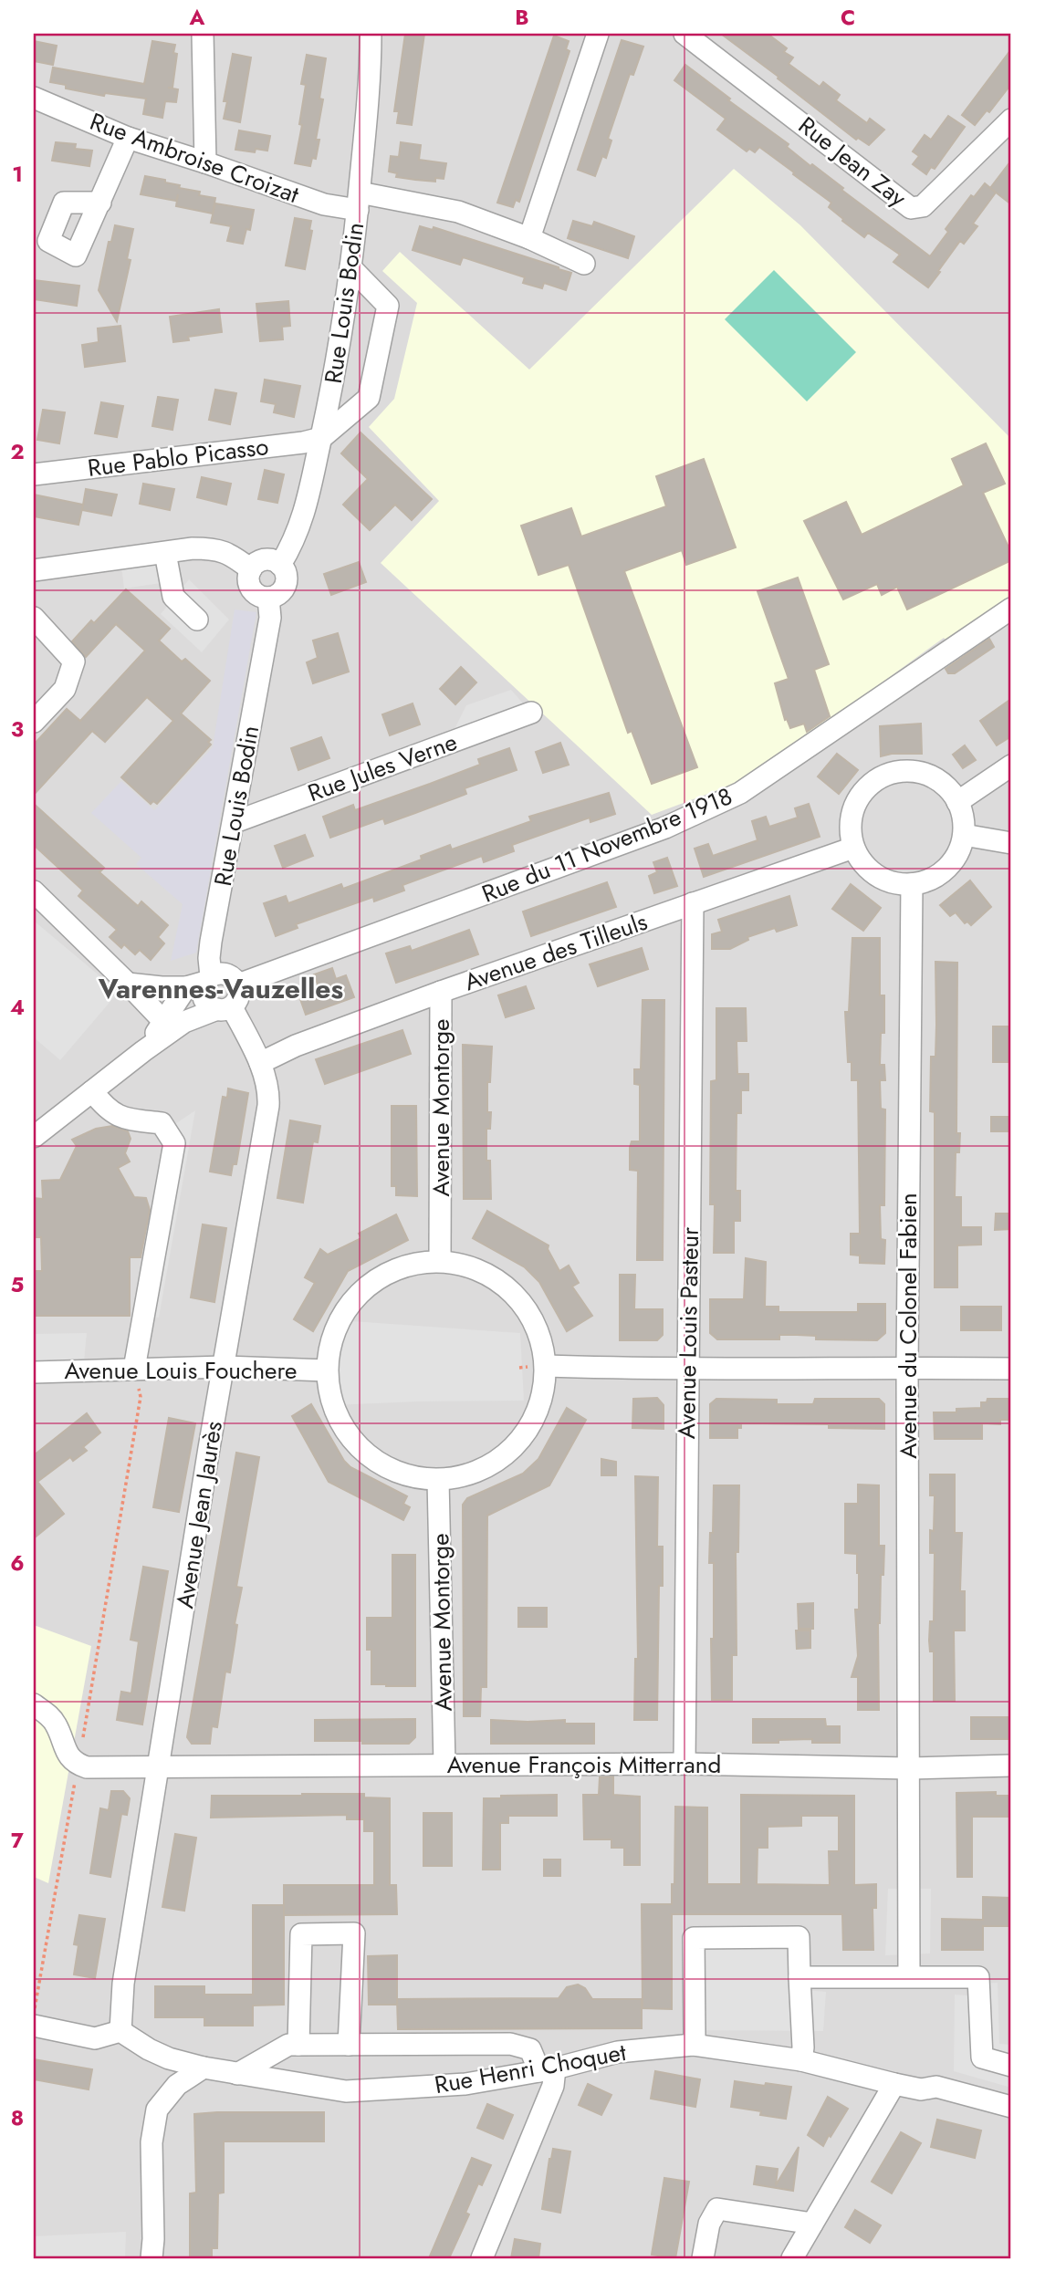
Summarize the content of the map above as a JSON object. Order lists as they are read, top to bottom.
{
  "streets": {
    "street": [
      "Rue Ambroise Croizat",
      "Rue Jean Zay",
      "Rue Louis Bodin",
      "Rue Pablo Picasso",
      "Rue Jules Verne",
      "Rue du 11 Novembre 1918",
      "Avenue des Tilleuls",
      "Avenue Montorge",
      "Avenue du Colonel Fabien",
      "Avenue Louis Pasteur",
      "Avenue Louis Fouchere",
      "Avenue Jean Jaurès",
      "Avenue François Mitterrand",
      "Rue Henri Choquet"
    ]
  },
  "crossings": [
    ["Rue Ambroise Croizat", "Rue Louis Bodin"],
    ["Rue Louis Bodin", "Rue Pablo Picasso"],
    ["Rue Louis Bodin", "Rue Jules Verne"],
    ["Rue Louis Bodin", "Rue du 11 Novembre 1918"],
    ["Rue Louis Bodin", "Avenue Jean Jaurès"],
    ["Rue du 11 Novembre 1918", "Avenue Jean Jaurès"],
    ["Avenue des Tilleuls", "Avenue Montorge"],
    ["Avenue des Tilleuls", "Avenue du Colonel Fabien"],
    ["Avenue des Tilleuls", "Avenue Louis Pasteur"],
    ["Avenue des Tilleuls", "Avenue Jean Jaurès"],
    ["Avenue Montorge", "Avenue Louis Fouchere"],
    ["Avenue Montorge", "Avenue François Mitterrand"],
    ["Avenue du Colonel Fabien", "Avenue François Mitterrand"],
    ["Avenue Louis Pasteur", "Avenue François Mitterrand"],
    ["Avenue Louis Fouchere", "Avenue Jean Jaurès"],
    ["Avenue Jean Jaurès", "Avenue François Mitterrand"],
    ["Avenue Jean Jaurès", "Rue Henri Choquet"]
  ],
  "districts": ["Varennes-Vauzelles"],
  "grid": {
    "columns": ["A", "B", "C"],
    "rows": [
      "1",
      "2",
      "3",
      "4",
      "5",
      "6",
      "7",
      "8"
    ]
  }
}
